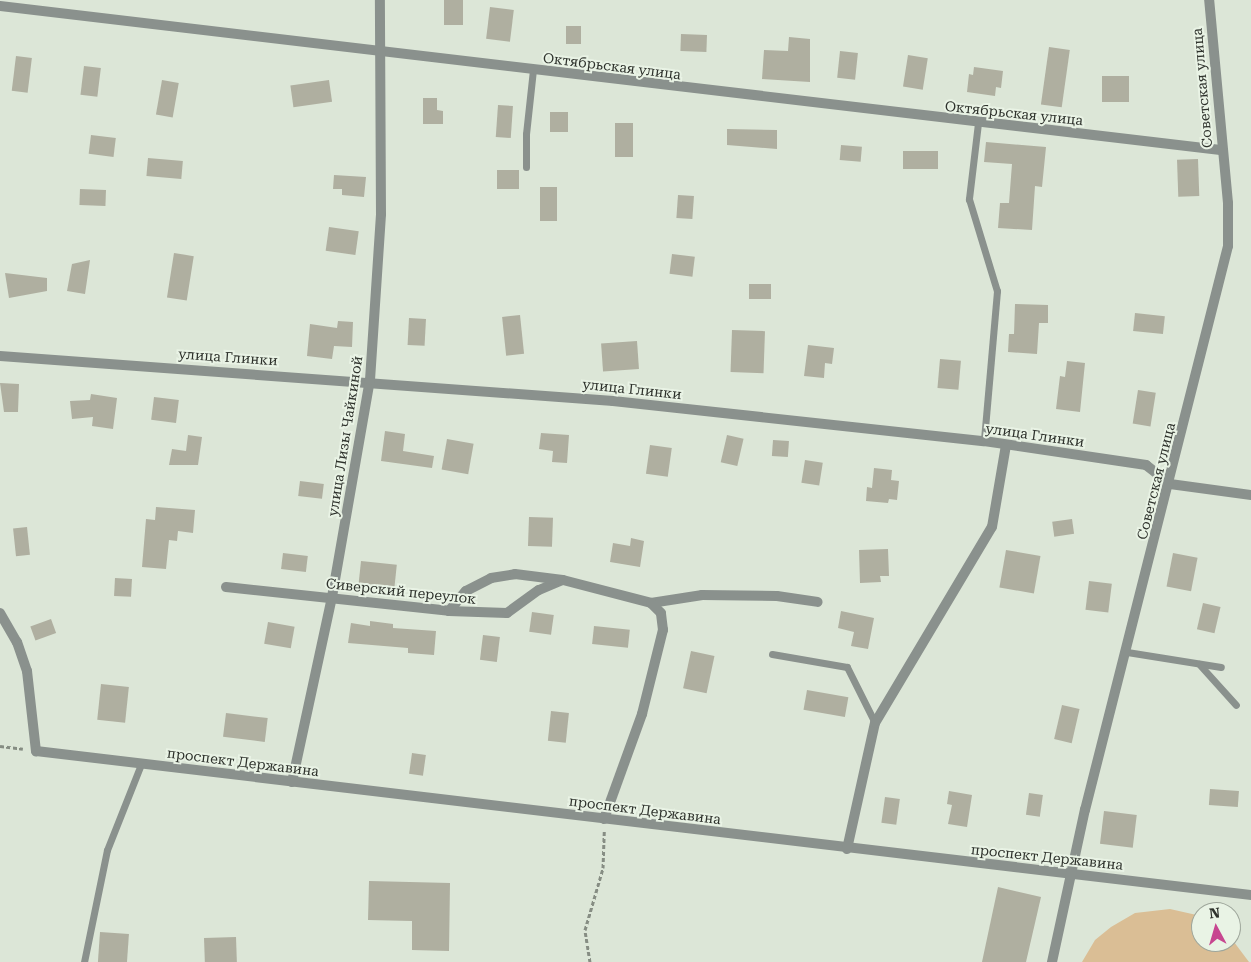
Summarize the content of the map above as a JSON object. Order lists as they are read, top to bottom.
{
  "streets": {
    "street": [
      "Октябрьская улица",
      "Советская улица",
      "улица Глинки",
      "улица Лизы Чайкиной",
      "Сиверский переулок",
      "проспект Державина"
    ]
  },
  "crossings": [
    ["Октябрьская улица", "Советская улица"],
    ["Октябрьская улица", "улица Лизы Чайкиной"],
    ["Советская улица", "улица Глинки"],
    ["Советская улица", "проспект Державина"],
    ["улица Глинки", "улица Лизы Чайкиной"],
    ["улица Лизы Чайкиной", "Сиверский переулок"],
    ["улица Лизы Чайкиной", "проспект Державина"]
  ],
  "north": "top"
}
